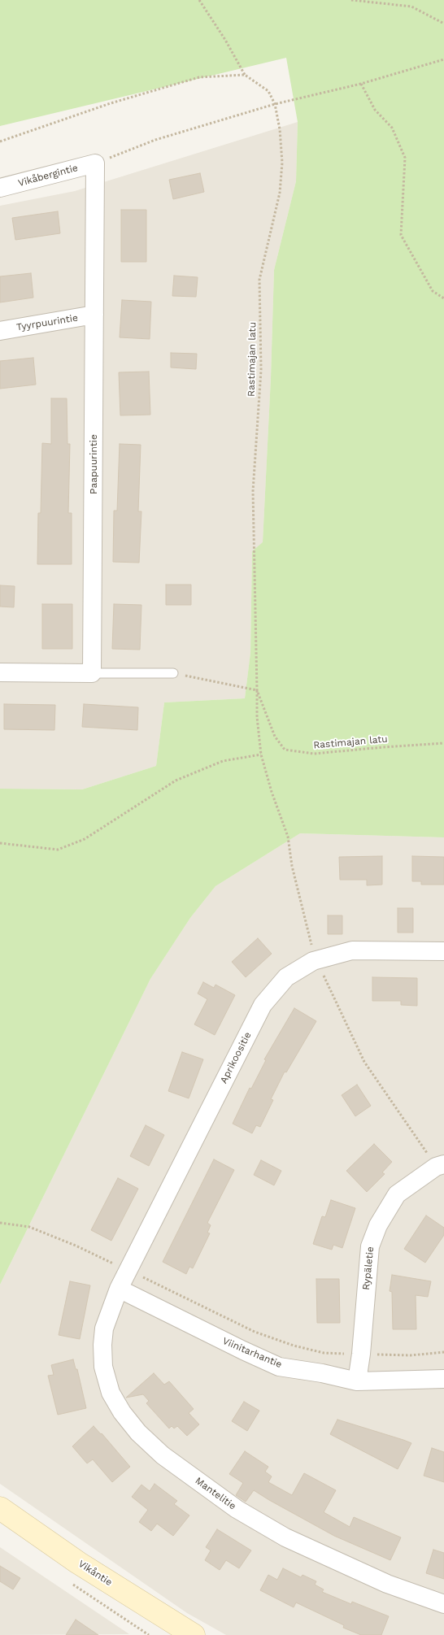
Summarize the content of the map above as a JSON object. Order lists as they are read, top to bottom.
{
  "streets": {
    "street": [
      "Vikåbergintie",
      "Tyyrpuurintie",
      "Paapuurintie",
      "Aprikoositie",
      "Rypäletie",
      "Viinitarhantie",
      "Mantelitie",
      "Vikåntie"
    ],
    "path": ["Rastimajan latu"]
  },
  "crossings": [
    ["Vikåbergintie", "Paapuurintie"],
    ["Tyyrpuurintie", "Paapuurintie"],
    ["Aprikoositie", "Viinitarhantie"],
    ["Aprikoositie", "Mantelitie"],
    ["Rypäletie", "Viinitarhantie"],
    ["Viinitarhantie", "Mantelitie"]
  ]
}
